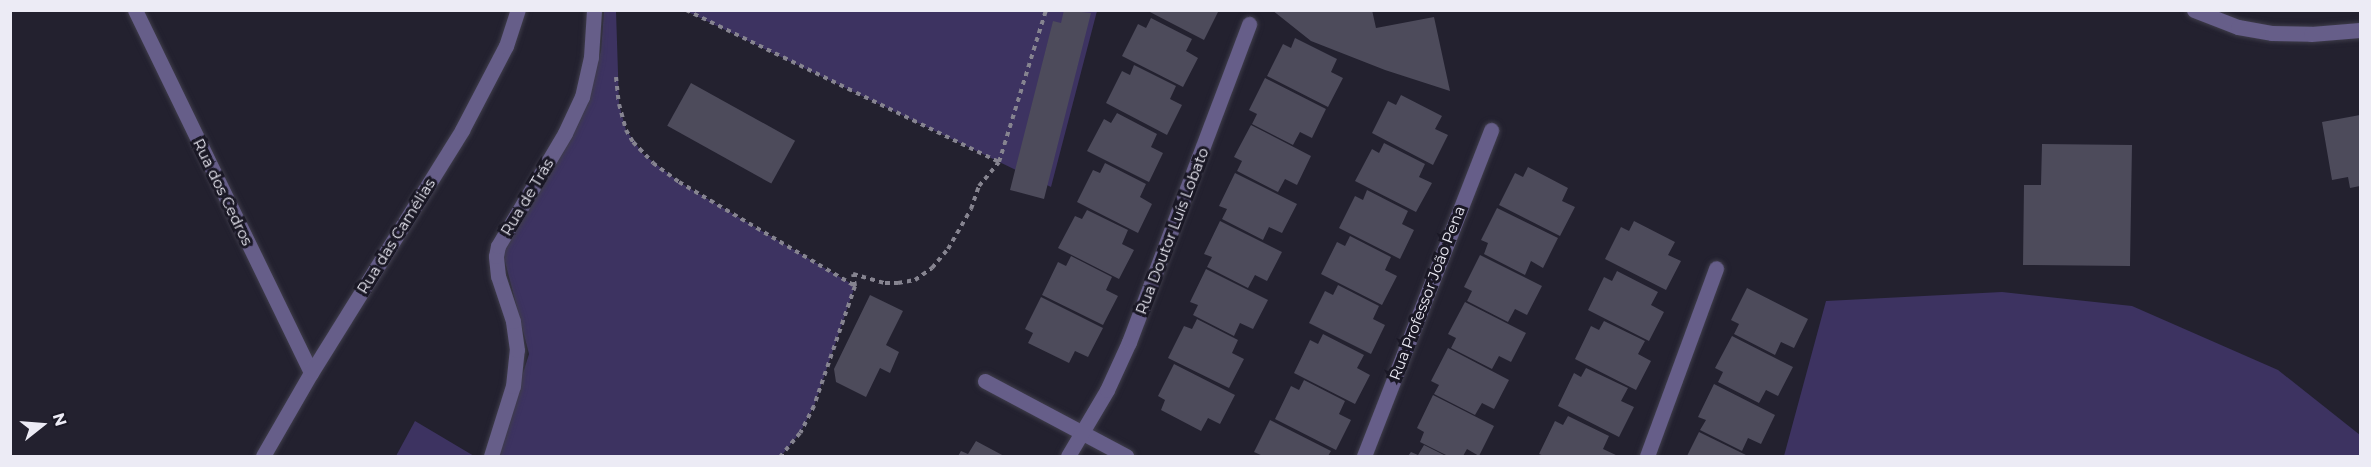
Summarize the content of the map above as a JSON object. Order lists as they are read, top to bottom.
{
  "streets": {
    "street": [
      "Rua dos Cedros",
      "Rua de Trás",
      "Rua Doutor Luís Lobato",
      "Rua das Camélias",
      "Rua Professor João Pena"
    ]
  },
  "crossings": [
    ["Rua dos Cedros", "Rua das Camélias"]
  ],
  "north": "right"
}
